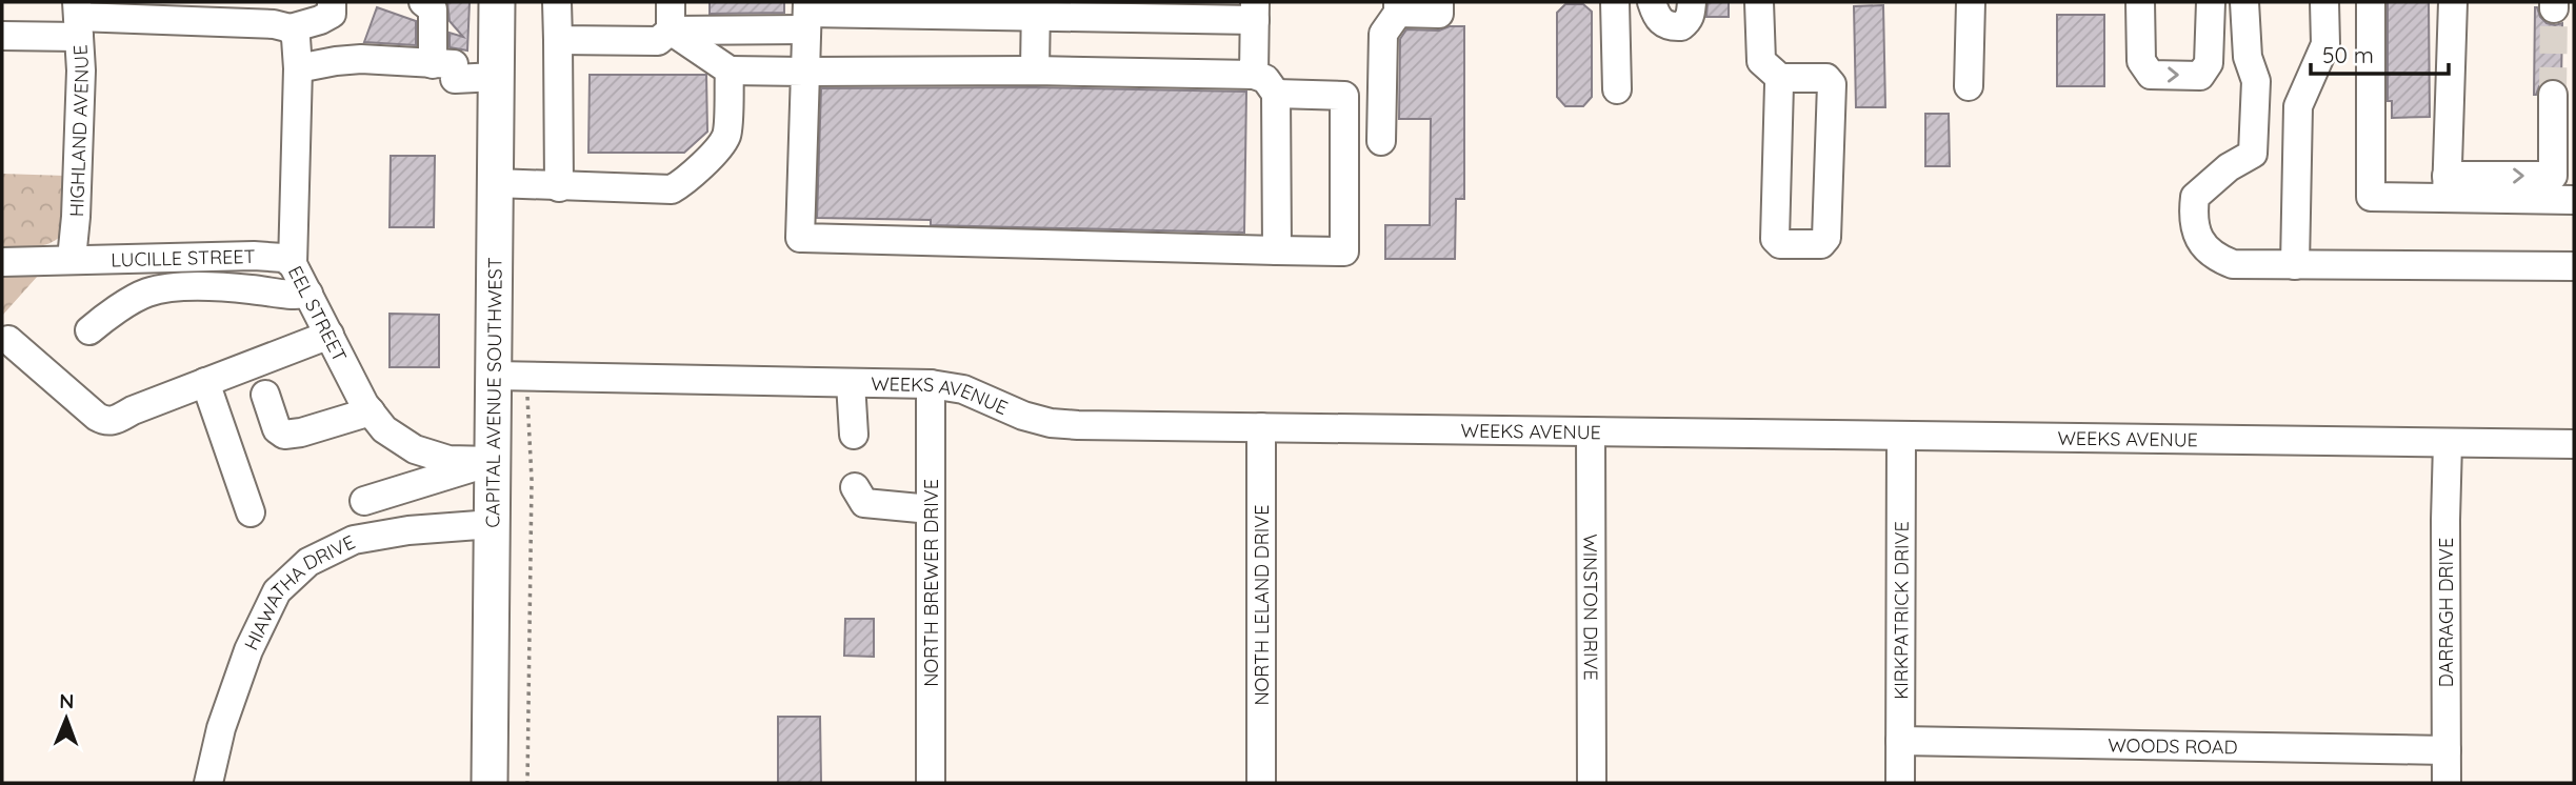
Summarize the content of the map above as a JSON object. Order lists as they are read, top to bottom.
{
  "streets": {
    "main road": ["CAPITAL AVENUE SOUTHWEST"],
    "street": [
      "HIGHLAND AVENUE",
      "LUCILLE STREET",
      "EEL STREET",
      "WEEKS AVENUE",
      "NORTH BREWER DRIVE",
      "HIAWATHA DRIVE",
      "NORTH LELAND DRIVE",
      "WINSTON DRIVE",
      "KIRKPATRICK DRIVE",
      "DARRAGH DRIVE",
      "WOODS ROAD"
    ]
  },
  "crossings": [
    ["HIGHLAND AVENUE", "LUCILLE STREET"],
    ["LUCILLE STREET", "EEL STREET"],
    ["EEL STREET", "CAPITAL AVENUE SOUTHWEST"],
    ["CAPITAL AVENUE SOUTHWEST", "WEEKS AVENUE"],
    ["CAPITAL AVENUE SOUTHWEST", "HIAWATHA DRIVE"],
    ["WEEKS AVENUE", "NORTH BREWER DRIVE"],
    ["WEEKS AVENUE", "NORTH LELAND DRIVE"],
    ["WEEKS AVENUE", "WINSTON DRIVE"],
    ["WEEKS AVENUE", "KIRKPATRICK DRIVE"],
    ["WEEKS AVENUE", "DARRAGH DRIVE"],
    ["KIRKPATRICK DRIVE", "WOODS ROAD"],
    ["DARRAGH DRIVE", "WOODS ROAD"]
  ],
  "scale_bar": "50 m",
  "north": "top"
}
